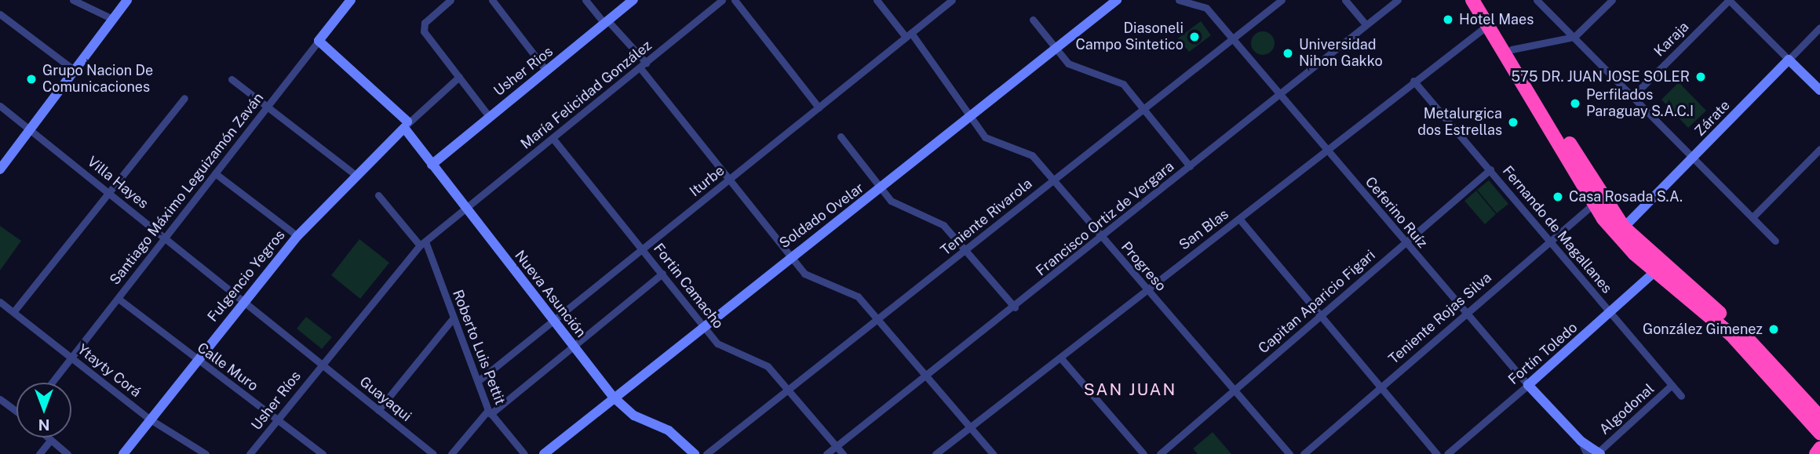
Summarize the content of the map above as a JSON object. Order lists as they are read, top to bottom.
{
  "streets": {
    "street": [
      "Karaja",
      "Usher Rios",
      "María Felicidad González",
      "Zárate",
      "Iturbe",
      "Villa Hayes",
      "Santiago Máximo Leguizamón Zaván",
      "Ceferino Ruíz",
      "Soldado Ovelar",
      "Teniente Rivarola",
      "Francisco Ortiz de Vergara",
      "San Blas",
      "Fernando de Magallanes",
      "Progreso",
      "Fulgencio Yegros",
      "Fortin Camacho",
      "Nueva Asunción",
      "Capitan Aparicio Figari",
      "Teniente Rojas Silva",
      "Roberto Luis Pettit",
      "Fortín Toledo",
      "Calle Muro",
      "Ytayty Corá",
      "Guayaqui",
      "Usher Ríos",
      "Algodonal"
    ]
  },
  "crossings": [
    ["Usher Rios", "Nueva Asunción"],
    ["María Felicidad González", "Fortin Camacho"],
    ["María Felicidad González", "Nueva Asunción"],
    ["Iturbe", "Progreso"],
    ["Iturbe", "Fortin Camacho"],
    ["Iturbe", "Nueva Asunción"],
    ["Iturbe", "Roberto Luis Pettit"],
    ["Villa Hayes", "Santiago Máximo Leguizamón Zaván"],
    ["Villa Hayes", "Fulgencio Yegros"],
    ["Villa Hayes", "Guayaqui"],
    ["Villa Hayes", "Usher Ríos"],
    ["Santiago Máximo Leguizamón Zaván", "Nueva Asunción"],
    ["Santiago Máximo Leguizamón Zaván", "Calle Muro"],
    ["Santiago Máximo Leguizamón Zaván", "Ytayty Corá"],
    ["Ceferino Ruíz", "Teniente Rivarola"],
    ["Ceferino Ruíz", "Francisco Ortiz de Vergara"],
    ["Ceferino Ruíz", "San Blas"],
    ["Ceferino Ruíz", "Capitan Aparicio Figari"],
    ["Ceferino Ruíz", "Teniente Rojas Silva"],
    ["Ceferino Ruíz", "Fortín Toledo"],
    ["Ceferino Ruíz", "Algodonal"],
    ["Soldado Ovelar", "Progreso"],
    ["Soldado Ovelar", "Fortin Camacho"],
    ["Soldado Ovelar", "Nueva Asunción"],
    ["Teniente Rivarola", "Progreso"],
    ["Teniente Rivarola", "Fortin Camacho"],
    ["Francisco Ortiz de Vergara", "Progreso"],
    ["Francisco Ortiz de Vergara", "Fortin Camacho"],
    ["San Blas", "Fernando de Magallanes"],
    ["San Blas", "Progreso"],
    ["Fernando de Magallanes", "Capitan Aparicio Figari"],
    ["Fernando de Magallanes", "Teniente Rojas Silva"],
    ["Fernando de Magallanes", "Fortín Toledo"],
    ["Fernando de Magallanes", "Algodonal"],
    ["Progreso", "Capitan Aparicio Figari"],
    ["Fulgencio Yegros", "Nueva Asunción"],
    ["Fulgencio Yegros", "Calle Muro"],
    ["Fulgencio Yegros", "Ytayty Corá"],
    ["Calle Muro", "Usher Ríos"],
    ["Guayaqui", "Usher Ríos"]
  ],
  "districts": ["SAN JUAN"],
  "places": [
    "Hotel Maes",
    "Diasoneli Campo Sintetico",
    "Universidad Nihon Gakko",
    "575 DR. JUAN JOSE SOLER",
    "Grupo Nacion De Comunicaciones",
    "Perfilados Paraguay S.A.C.I",
    "Metalurgica dos Estrellas",
    "Casa Rosada S.A.",
    "González Gimenez"
  ],
  "north": "bottom"
}
